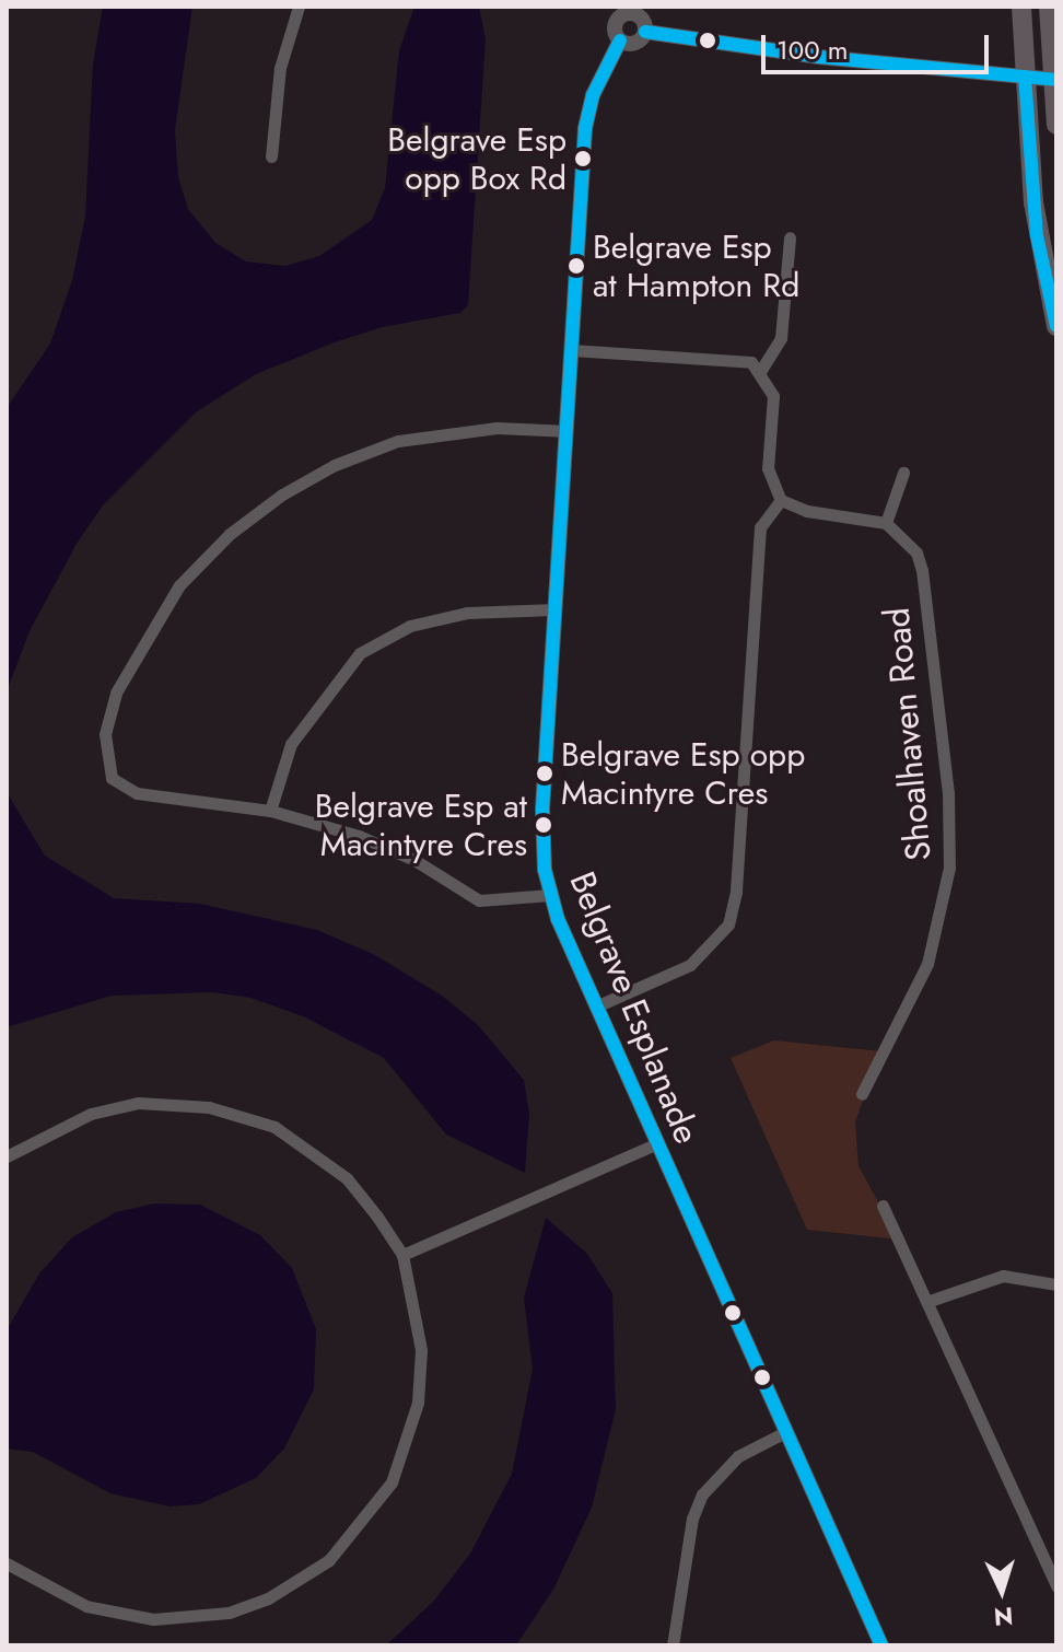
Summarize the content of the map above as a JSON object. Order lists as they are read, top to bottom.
{
  "streets": {
    "street": ["Shoalhaven Road", "Belgrave Esplanade"]
  },
  "places": [
    "Belgrave Esp opp Box Rd",
    "Belgrave Esp at Hampton Rd",
    "Belgrave Esp opp Macintyre Cres",
    "Belgrave Esp at Macintyre Cres"
  ],
  "scale_bar": "100 m",
  "north": "bottom"
}
